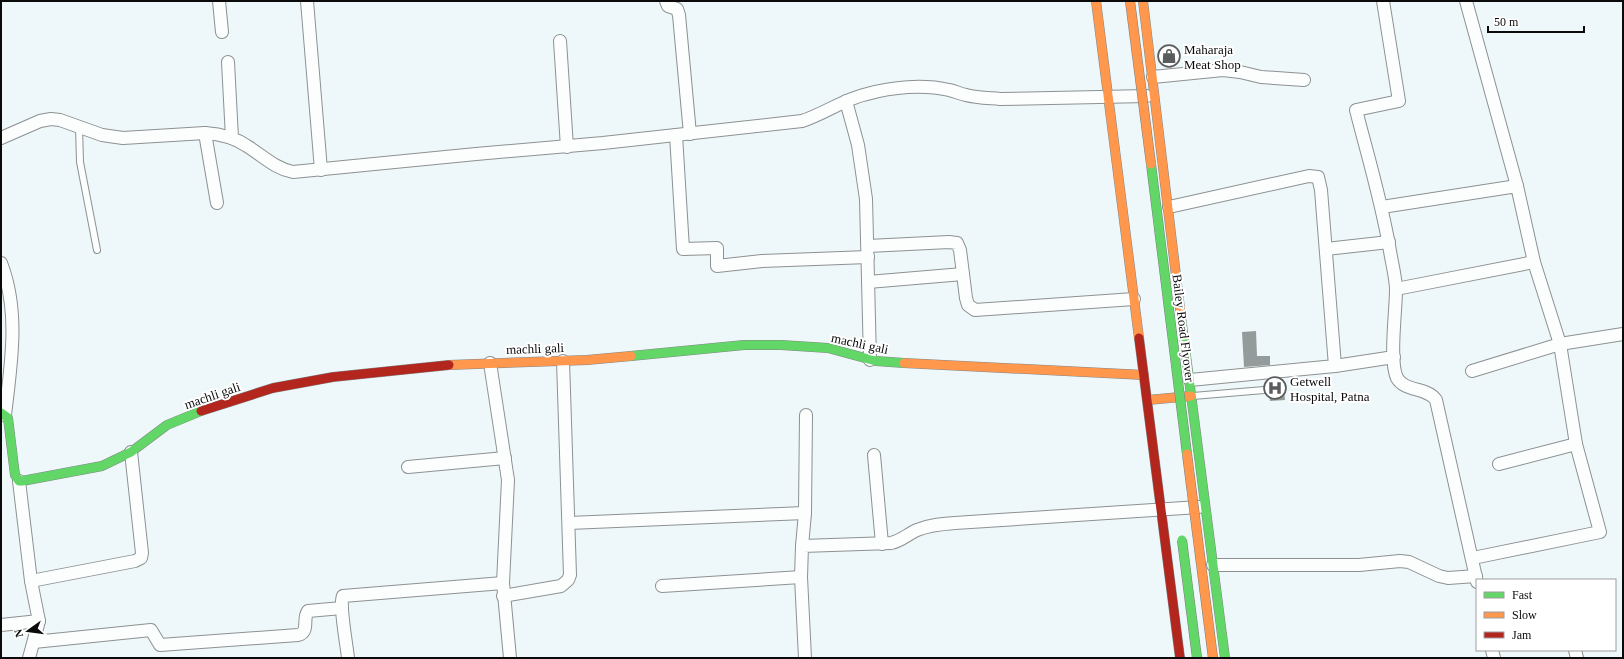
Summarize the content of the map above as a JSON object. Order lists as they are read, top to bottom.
{
  "streets": {
    "main road": ["Bailey Road Flyover", "machli gali"]
  },
  "places": {
    "shop": ["Maharaja Meat Shop"],
    "hospital": ["Getwell Hospital, Patna"]
  },
  "legend": ["Fast", "Slow", "Jam"],
  "scale_bar": "50 m",
  "north": "left"
}
